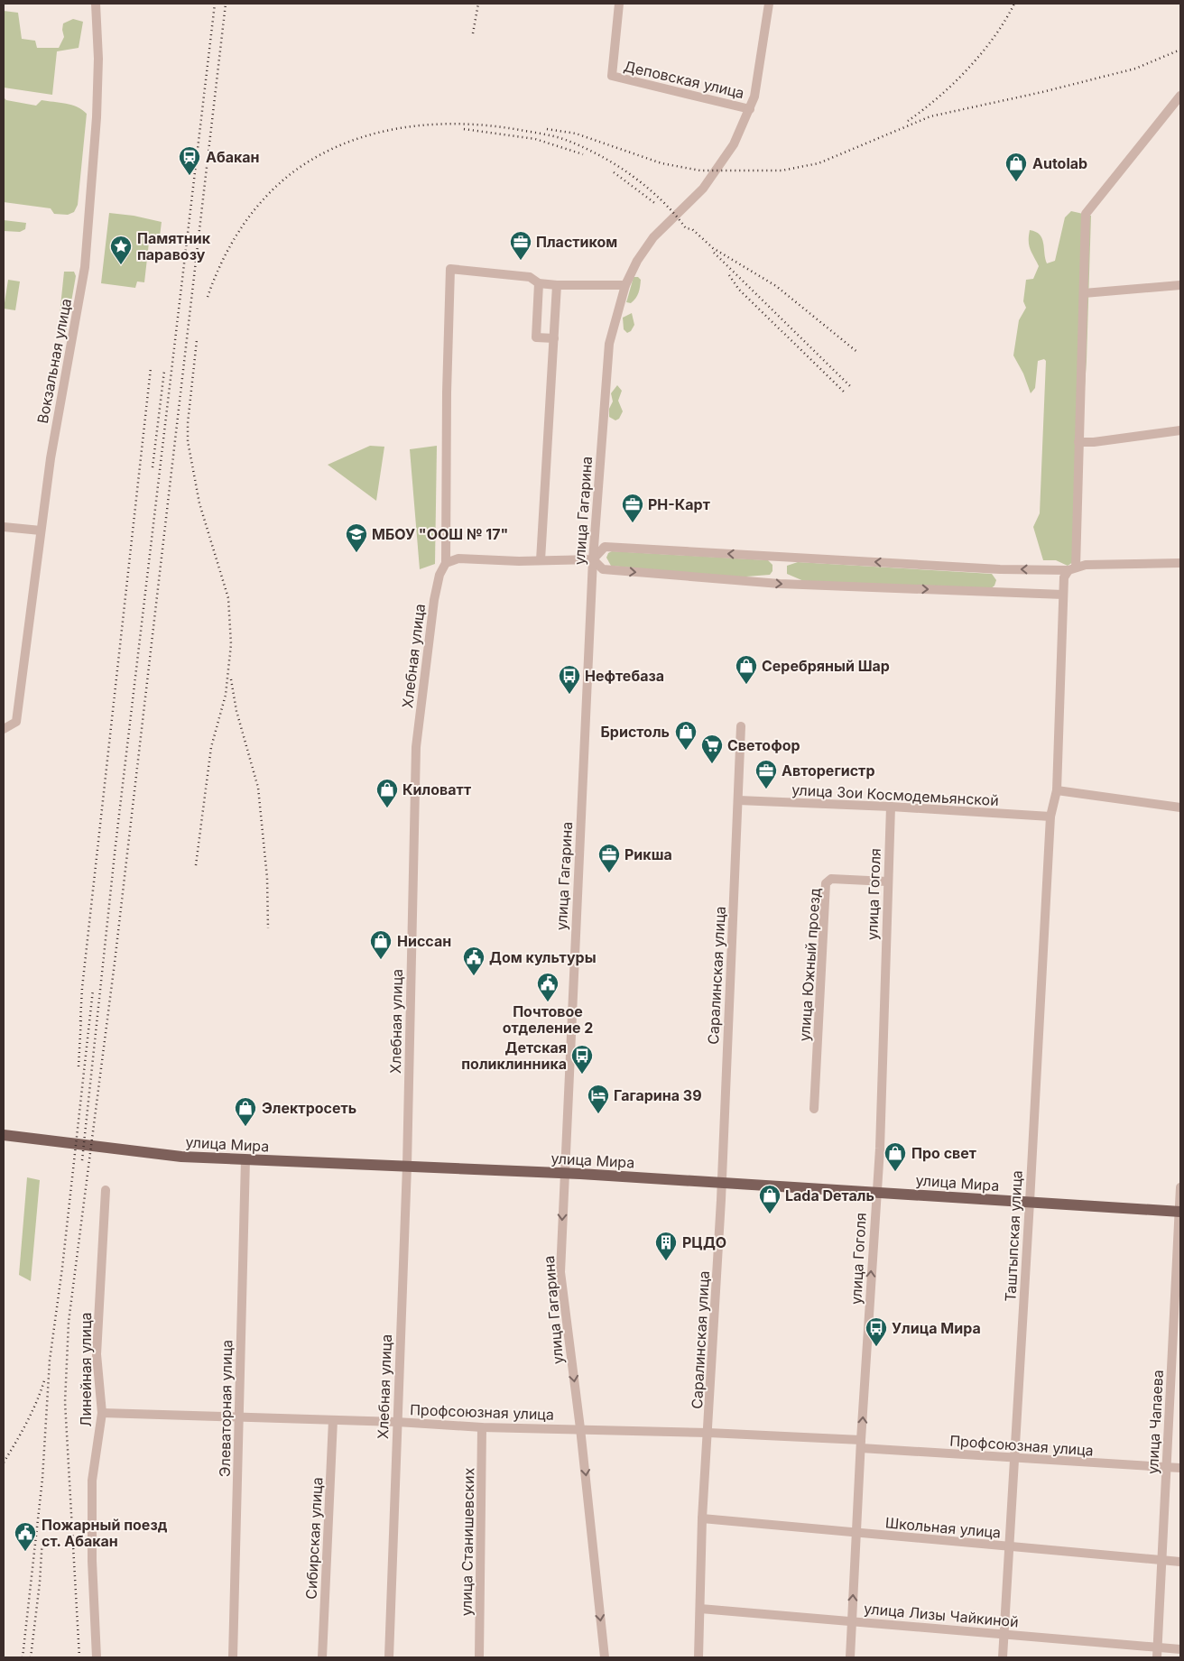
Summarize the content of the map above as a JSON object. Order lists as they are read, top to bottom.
{
  "streets": {
    "main road": ["улица Мира"],
    "street": [
      "Деповская улица",
      "Вокзальная улица",
      "улица Гагарина",
      "Хлебная улица",
      "улица Зои Космодемьянской",
      "улица Гоголя",
      "улица Южный проезд",
      "Саралинская улица",
      "Таштыпская улица",
      "Линейная улица",
      "Элеваторная улица",
      "Профсоюзная улица",
      "улица Чапаева",
      "Школьная улица",
      "Сибирская улица",
      "улица Станишевских",
      "улица Лизы Чайкиной"
    ]
  },
  "crossings": [
    ["Деповская улица", "улица Гагарина"],
    ["улица Гагарина", "Хлебная улица"],
    ["улица Гагарина", "улица Мира"],
    ["улица Гагарина", "Профсоюзная улица"],
    ["Хлебная улица", "улица Мира"],
    ["Хлебная улица", "Профсоюзная улица"],
    ["улица Зои Космодемьянской", "улица Гоголя"],
    ["улица Зои Космодемьянской", "Саралинская улица"],
    ["улица Зои Космодемьянской", "Таштыпская улица"],
    ["улица Гоголя", "улица Южный проезд"],
    ["улица Гоголя", "улица Мира"],
    ["улица Гоголя", "Профсоюзная улица"],
    ["улица Гоголя", "Школьная улица"],
    ["улица Гоголя", "улица Лизы Чайкиной"],
    ["Саралинская улица", "улица Мира"],
    ["Саралинская улица", "Профсоюзная улица"],
    ["Саралинская улица", "Школьная улица"],
    ["Саралинская улица", "улица Лизы Чайкиной"],
    ["улица Мира", "Таштыпская улица"],
    ["улица Мира", "Элеваторная улица"],
    ["улица Мира", "улица Чапаева"],
    ["Таштыпская улица", "Профсоюзная улица"],
    ["Таштыпская улица", "Школьная улица"],
    ["Таштыпская улица", "улица Лизы Чайкиной"],
    ["Линейная улица", "Профсоюзная улица"],
    ["Элеваторная улица", "Профсоюзная улица"],
    ["Профсоюзная улица", "улица Чапаева"],
    ["Профсоюзная улица", "Сибирская улица"],
    ["Профсоюзная улица", "улица Станишевских"],
    ["улица Чапаева", "Школьная улица"],
    ["улица Чапаева", "улица Лизы Чайкиной"]
  ],
  "one_way": ["улица Гоголя"],
  "places": {
    "station": ["Абакан"],
    "shop": [
      "Autolab",
      "Серебряный Шар",
      "Бристоль",
      "Киловатт",
      "Ниссан",
      "Электросеть",
      "Про свет",
      "Lada Dеталь"
    ],
    "office": [
      "Пластиком",
      "РН-Карт",
      "Авторегистр",
      "Рикша"
    ],
    "place": ["Памятник паравозу"],
    "school or university": ["МБОУ \"ООШ № 17\""],
    "bus stop": ["Нефтебаза", "Детская поликлинника", "Улица Мира"],
    "supermarket": ["Светофор"],
    "public building": ["Дом культуры", "Почтовое отделение 2", "Пожарный поезд ст. Абакан"],
    "hotel": ["Гагарина 39"],
    "building": ["РЦДО"]
  }
}
